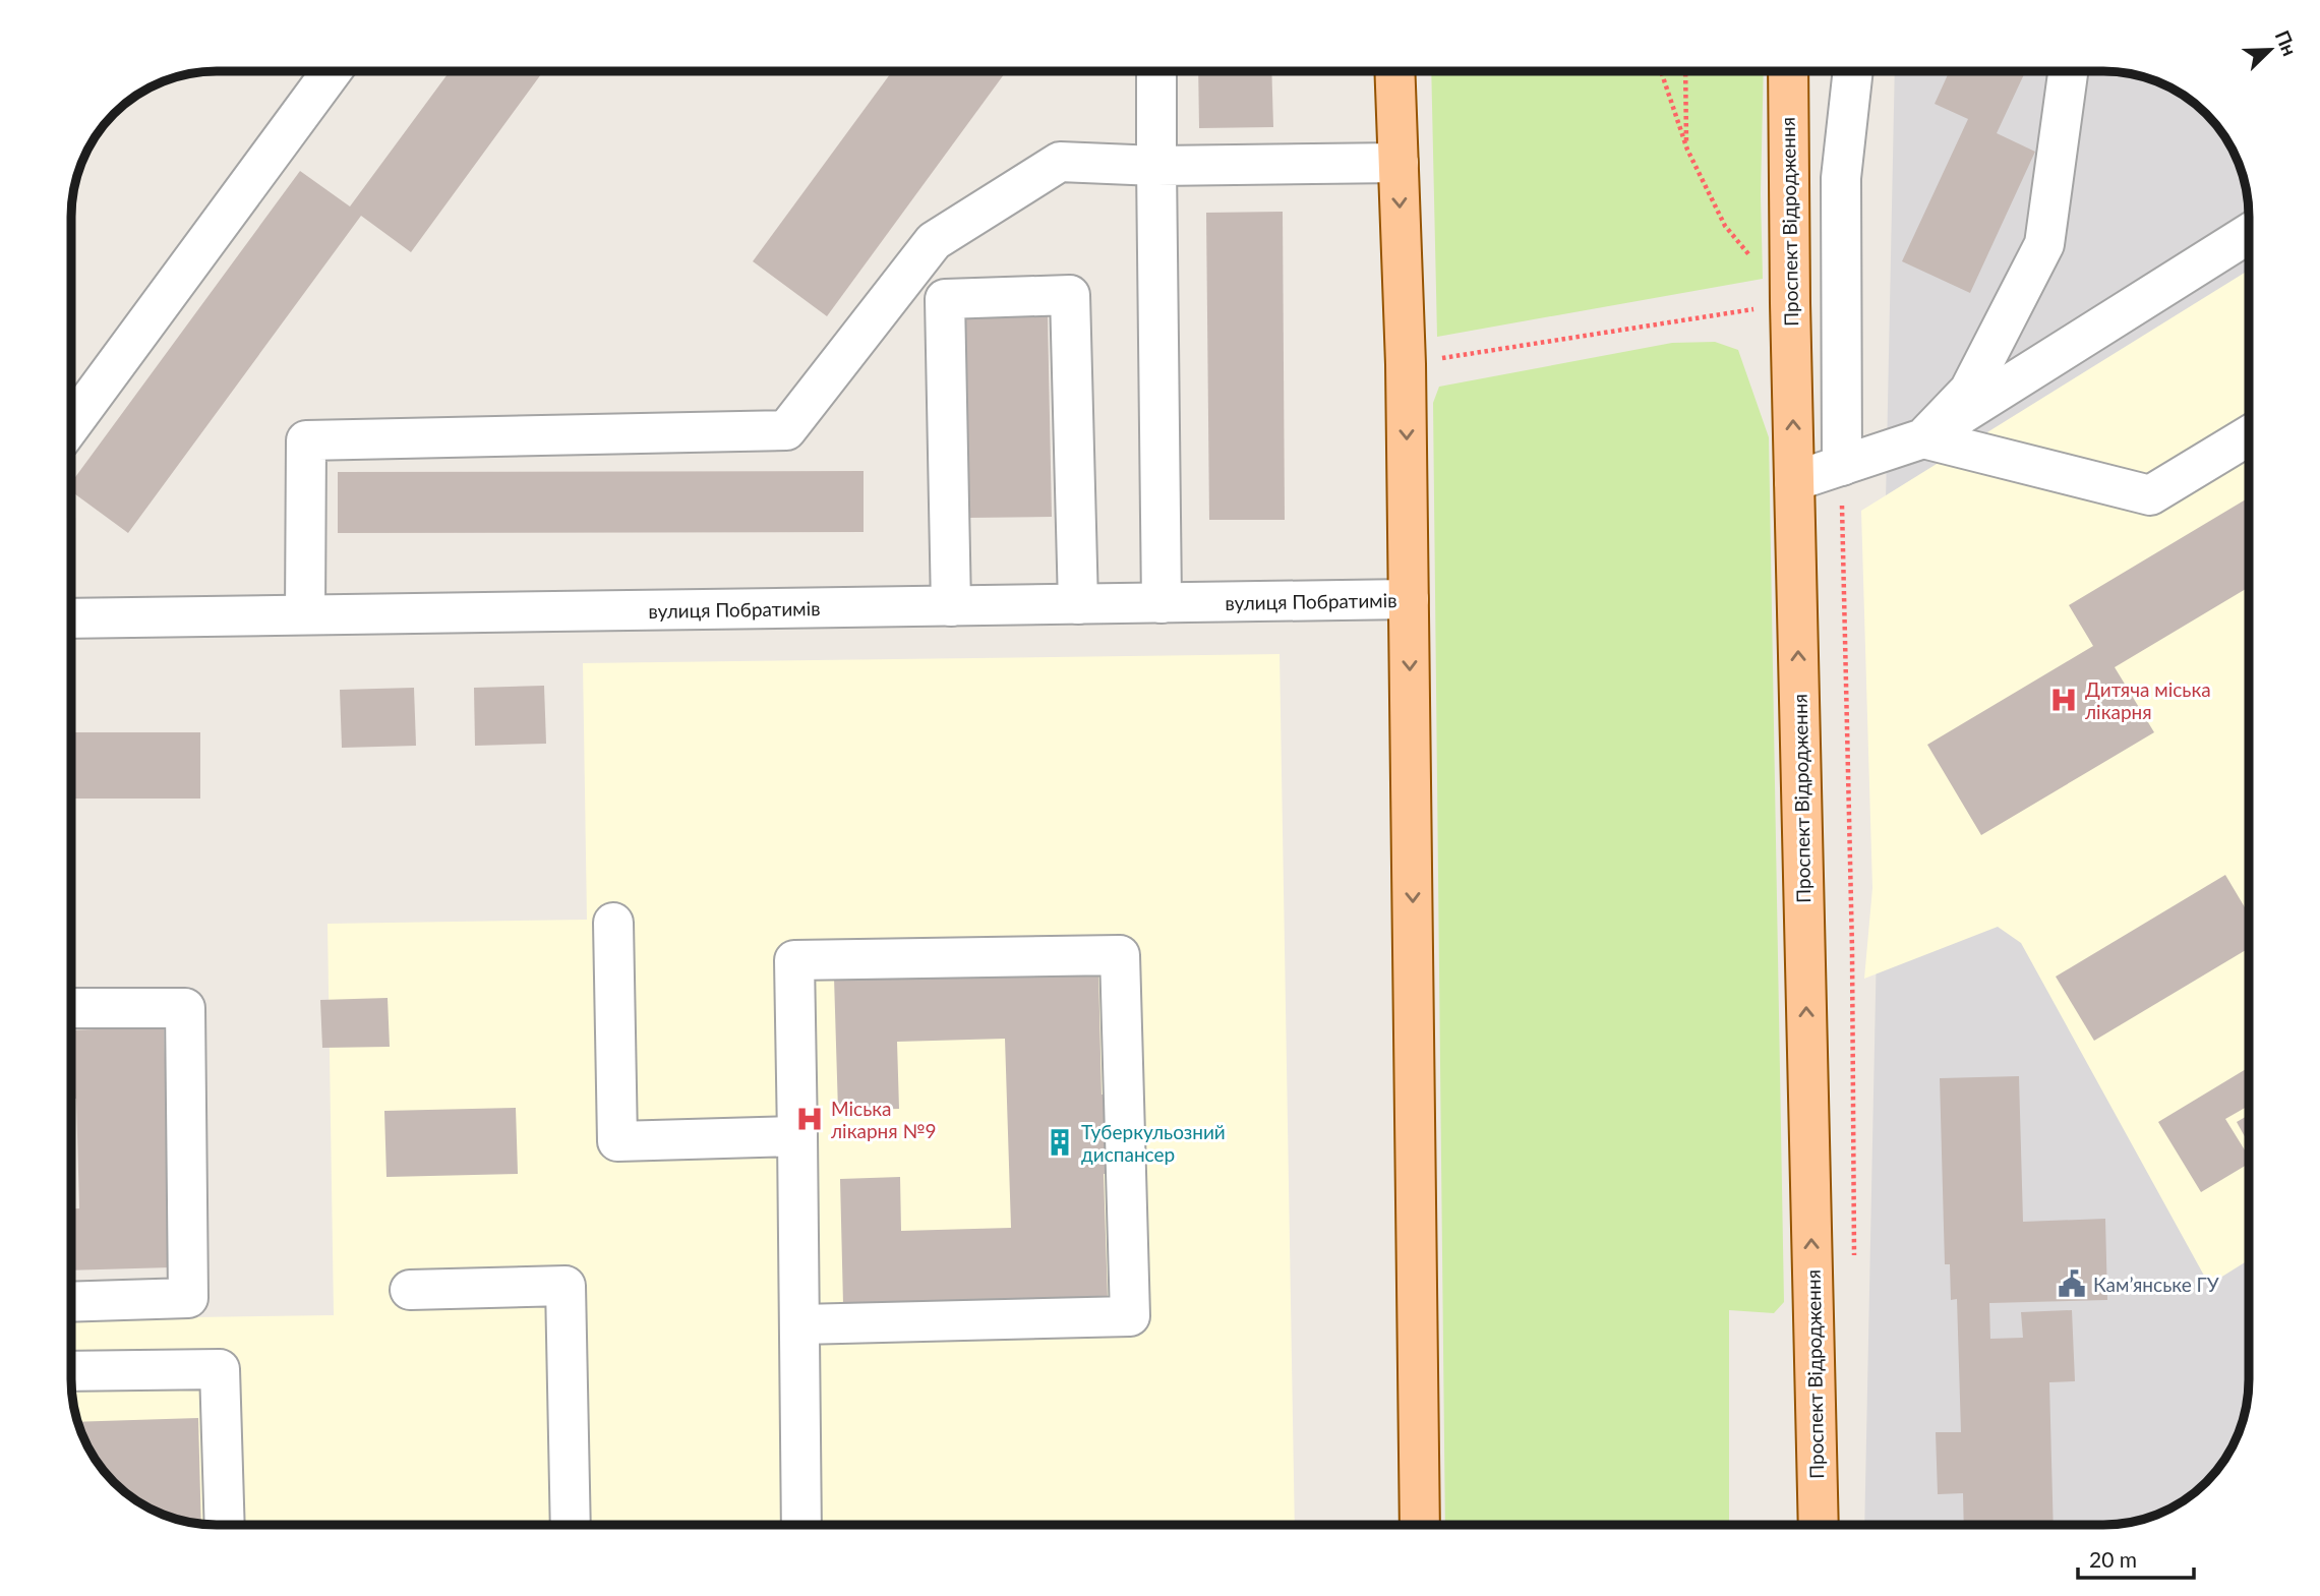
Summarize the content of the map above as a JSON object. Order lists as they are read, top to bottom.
{
  "streets": {
    "main road": ["Проспект Відродження"],
    "street": ["вулиця Побратимів"]
  },
  "one_way": ["Проспект Відродження"],
  "places": {
    "hospital": ["Дитяча міська лікарня", "Міська лікарня №9"],
    "building": ["Туберкульозний диспансер"],
    "public building": ["Кам’янське ГУ"]
  },
  "scale_bar": "20 m",
  "north": "top right"
}
